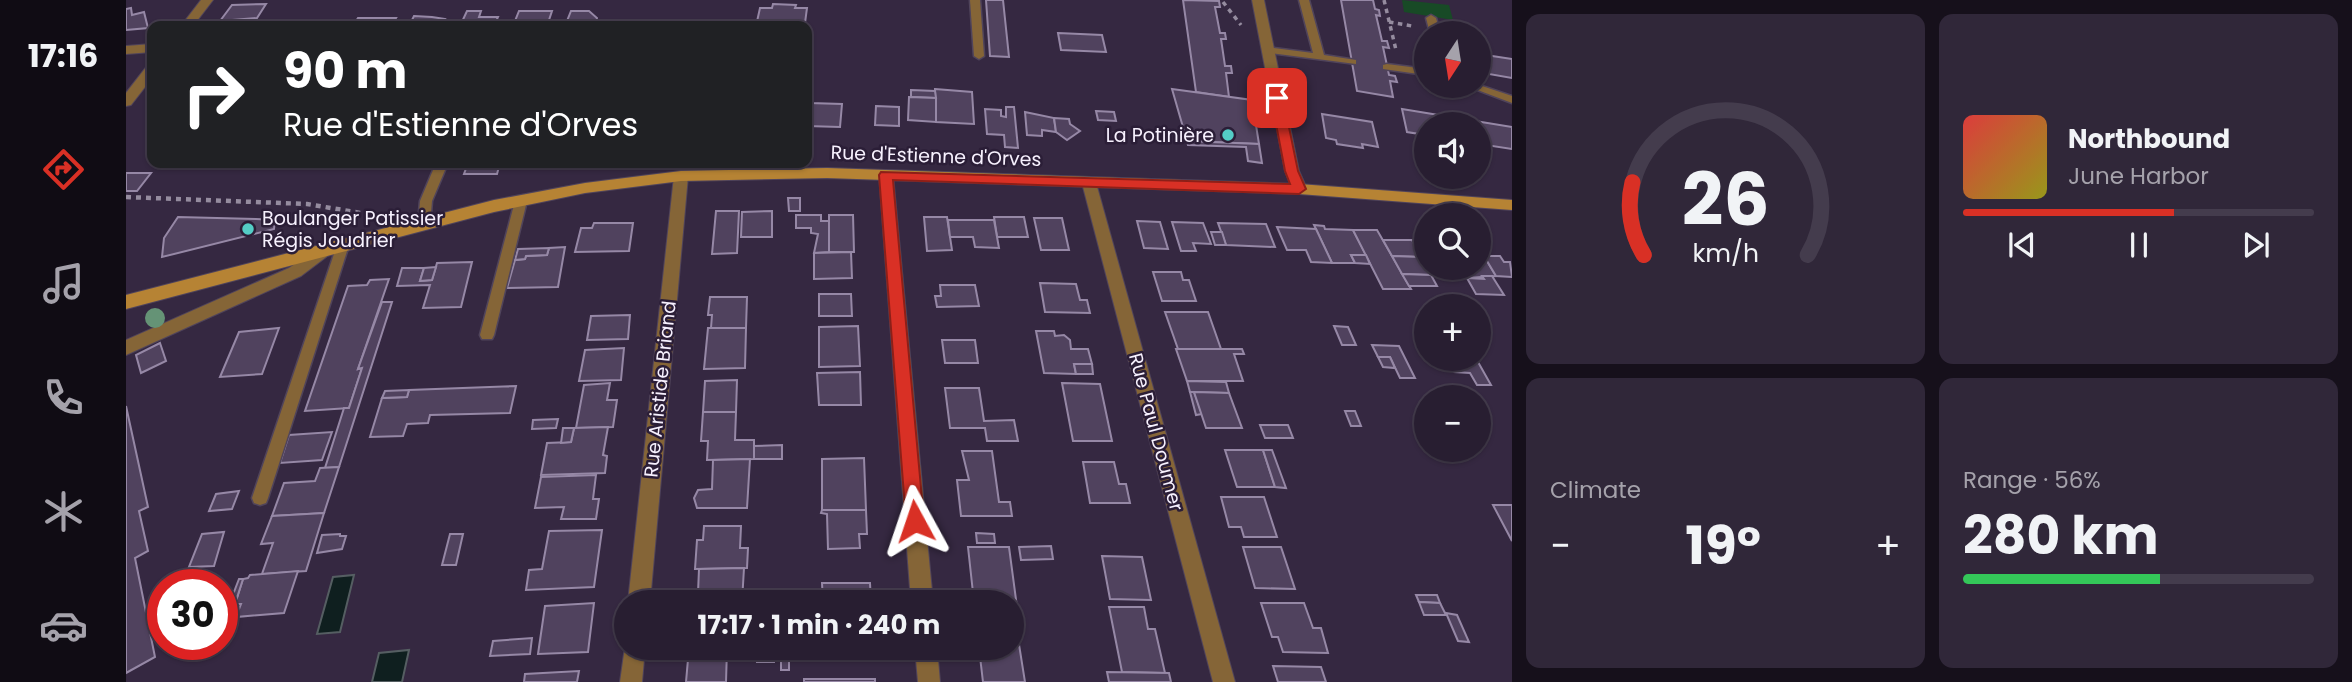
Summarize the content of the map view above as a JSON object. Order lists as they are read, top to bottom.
{
  "streets": {
    "street": ["Rue d'Estienne d'Orves", "Rue Aristide Briand", "Rue Paul Doumer"]
  },
  "crossings": [
    ["Rue d'Estienne d'Orves", "Rue Aristide Briand"],
    ["Rue d'Estienne d'Orves", "Rue Paul Doumer"]
  ],
  "places": ["La Potinière", "Boulanger Patissier Régis Joudrier"],
  "north": "bottom",
  "page": {
    "tabs": "17:16",
    "map_buttons": ["+", "−"],
    "turn": ["90 m", "Rue d'Estienne d'Orves"],
    "song": ["Northbound", "June Harbor"],
    "tile": [
      "Climate",
      ["Range · 56%", "280 km"]
    ],
    "heat": ["−", "19°", "+"],
    "limit": "30",
    "trip": "17:17 · 1 min · 240 m",
    "gauge": ["26", "km/h"]
  }
}
